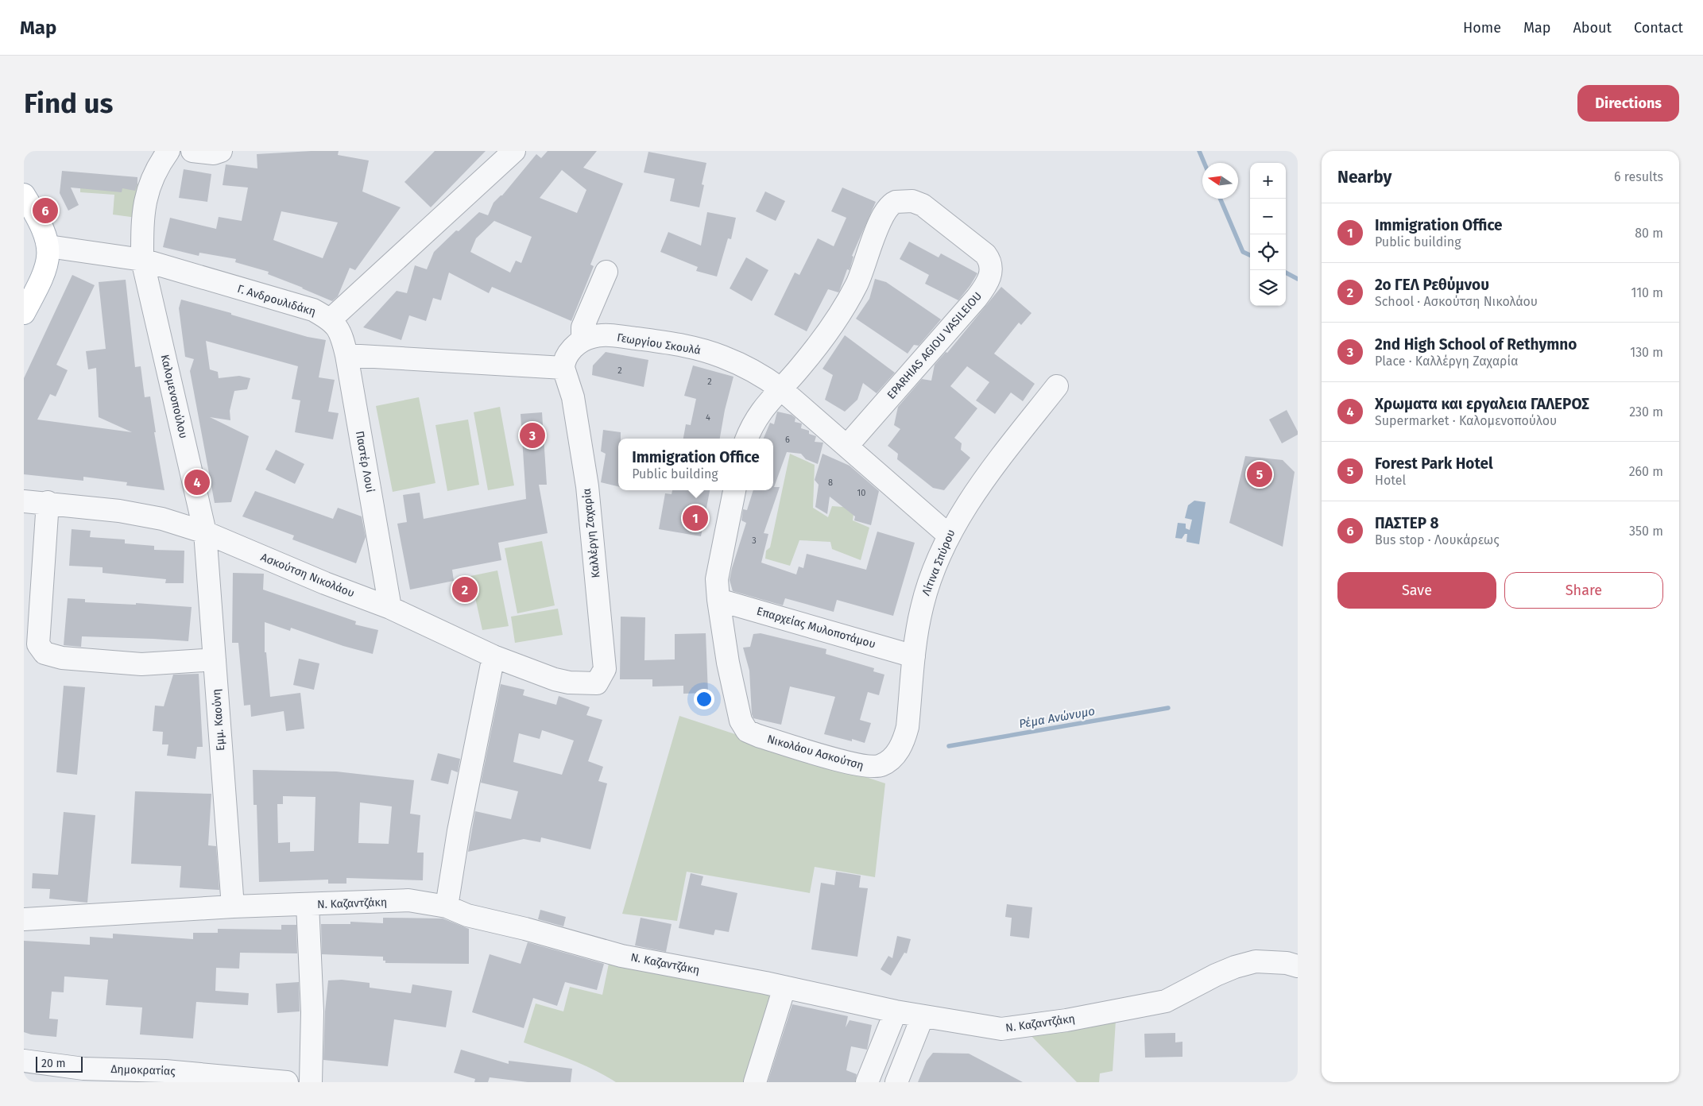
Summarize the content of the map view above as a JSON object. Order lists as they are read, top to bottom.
{
  "streets": {
    "street": [
      "Γ. Ανδρουλιδάκη",
      "Γεωργίου Σκουλά",
      "EPARHIAS AGIOU VASILEIOU",
      "Καλομενοπούλου",
      "Παστέρ Λουί",
      "Καλλέργη Ζαχαρία",
      "Λίτινα Σπύρου",
      "Ασκούτση Νικολάου",
      "Επαρχείας Μυλοποτάμου",
      "Εμμ. Καούνη",
      "Νικολάου Ασκούτση",
      "Ν. Καζαντζάκη",
      "Δημοκρατίας"
    ]
  },
  "crossings": [
    ["Γ. Ανδρουλιδάκη", "Καλομενοπούλου"],
    ["Γ. Ανδρουλιδάκη", "Παστέρ Λουί"],
    ["Γεωργίου Σκουλά", "EPARHIAS AGIOU VASILEIOU"],
    ["Γεωργίου Σκουλά", "Λίτινα Σπύρου"],
    ["Καλομενοπούλου", "Ασκούτση Νικολάου"],
    ["Καλομενοπούλου", "Εμμ. Καούνη"],
    ["Παστέρ Λουί", "Ασκούτση Νικολάου"],
    ["Καλλέργη Ζαχαρία", "Ασκούτση Νικολάου"],
    ["Λίτινα Σπύρου", "Επαρχείας Μυλοποτάμου"],
    ["Λίτινα Σπύρου", "Νικολάου Ασκούτση"],
    ["Ασκούτση Νικολάου", "Εμμ. Καούνη"],
    ["Επαρχείας Μυλοποτάμου", "Νικολάου Ασκούτση"],
    ["Εμμ. Καούνη", "Ν. Καζαντζάκη"]
  ],
  "water": ["Ρέμα Ανώνυμο"],
  "house_numbers": [
    "2",
    "2",
    "4",
    "6",
    "8",
    "10",
    "3"
  ],
  "scale_bar": "20 m",
  "north": "left",
  "page": {
    "header": "Map",
    "nav": [
      "Home",
      "Map",
      "About",
      "Contact"
    ],
    "buttons": [
      "Directions",
      ["Save", "Share"]
    ],
    "title": "Find us",
    "heading": ["Nearby", "6 results"],
    "map_buttons": ["+", "−"],
    "pins": [
      "6",
      "3",
      "5",
      "4",
      "1",
      "2"
    ],
    "list": [
      {
        "mark": "1",
        "name": "Immigration Office",
        "note": "Public building",
        "value": "80 m"
      },
      {
        "mark": "2",
        "name": "2ο ΓΕΛ Ρεθύμνου",
        "note": "School · Ασκούτση Νικολάου",
        "value": "110 m"
      },
      {
        "mark": "3",
        "name": "2nd High School of Rethymno",
        "note": "Place · Καλλέργη Ζαχαρία",
        "value": "130 m"
      },
      {
        "mark": "4",
        "name": "Χρωματα και εργαλεια ΓΑΛΕΡΟΣ",
        "note": "Supermarket · Καλομενοπούλου",
        "value": "230 m"
      },
      {
        "mark": "5",
        "name": "Forest Park Hotel",
        "note": "Hotel",
        "value": "260 m"
      },
      {
        "mark": "6",
        "name": "ΠΑΣΤΕΡ 8",
        "note": "Bus stop · Λουκάρεως",
        "value": "350 m"
      }
    ],
    "popup": ["Immigration Office", "Public building"],
    "scale": "20 m"
  }
}
